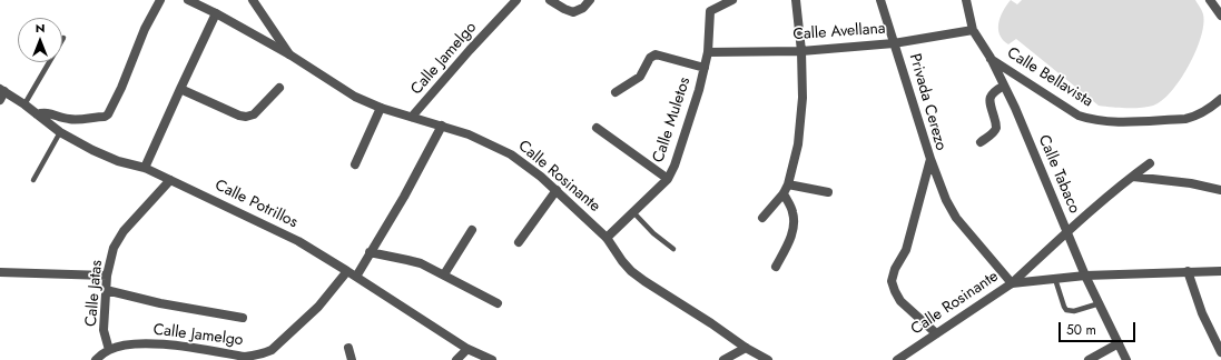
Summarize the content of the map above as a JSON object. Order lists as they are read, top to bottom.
{
  "streets": {
    "street": [
      "Calle Avellana",
      "Calle Jamelgo",
      "Calle Bellavista",
      "Privada Cerezo",
      "Calle Muletos",
      "Calle Tabaco",
      "Calle Rosinante",
      "Calle Potrillos",
      "Calle Jatas"
    ]
  },
  "crossings": [
    ["Calle Avellana", "Privada Cerezo"],
    ["Calle Avellana", "Calle Muletos"],
    ["Calle Avellana", "Calle Tabaco"],
    ["Calle Jamelgo", "Calle Rosinante"],
    ["Calle Jamelgo", "Calle Potrillos"],
    ["Calle Jamelgo", "Calle Jatas"],
    ["Calle Bellavista", "Calle Tabaco"],
    ["Privada Cerezo", "Calle Rosinante"],
    ["Calle Muletos", "Calle Rosinante"],
    ["Calle Tabaco", "Calle Rosinante"],
    ["Calle Potrillos", "Calle Jatas"]
  ],
  "scale_bar": "50 m",
  "north": "top"
}
